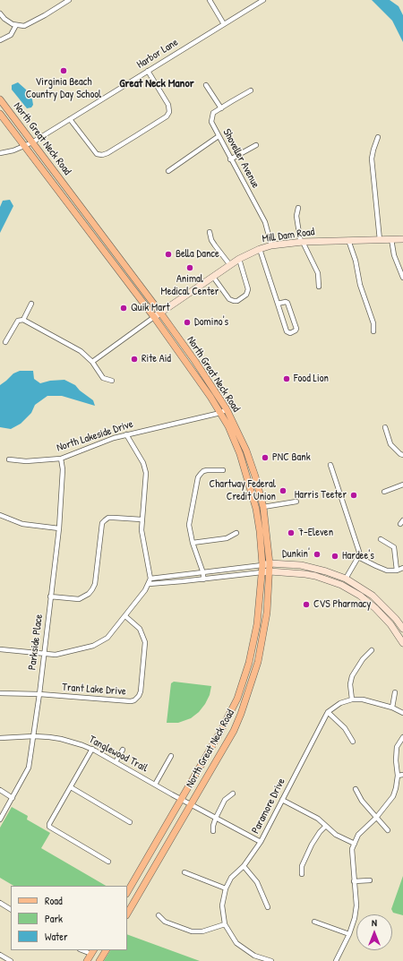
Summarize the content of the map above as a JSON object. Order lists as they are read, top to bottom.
{
  "streets": {
    "main road": ["North Great Neck Road", "Mill Dam Road"],
    "street": [
      "Harbor Lane",
      "Shoveller Avenue",
      "North Lakeside Drive",
      "Parkside Place",
      "Trant Lake Drive",
      "Tanglewood Trail",
      "Paramore Drive"
    ]
  },
  "crossings": [
    ["Harbor Lane", "North Great Neck Road"],
    ["North Great Neck Road", "Mill Dam Road"],
    ["North Great Neck Road", "North Lakeside Drive"],
    ["North Great Neck Road", "Tanglewood Trail"],
    ["Shoveller Avenue", "Mill Dam Road"],
    ["North Lakeside Drive", "Parkside Place"],
    ["Parkside Place", "Trant Lake Drive"],
    ["Parkside Place", "Tanglewood Trail"],
    ["Tanglewood Trail", "Paramore Drive"]
  ],
  "districts": ["Great Neck Manor"],
  "places": [
    "Virginia Beach Country Day School",
    "Bella Dance",
    "Animal Medical Center",
    "Quik Mart",
    "Domino's",
    "Rite Aid",
    "Food Lion",
    "PNC Bank",
    "Chartway Federal Credit Union",
    "Harris Teeter",
    "7-Eleven",
    "Dunkin'",
    "Hardee's",
    "CVS Pharmacy"
  ],
  "legend": ["Road", "Park", "Water"],
  "north": "top"
}
